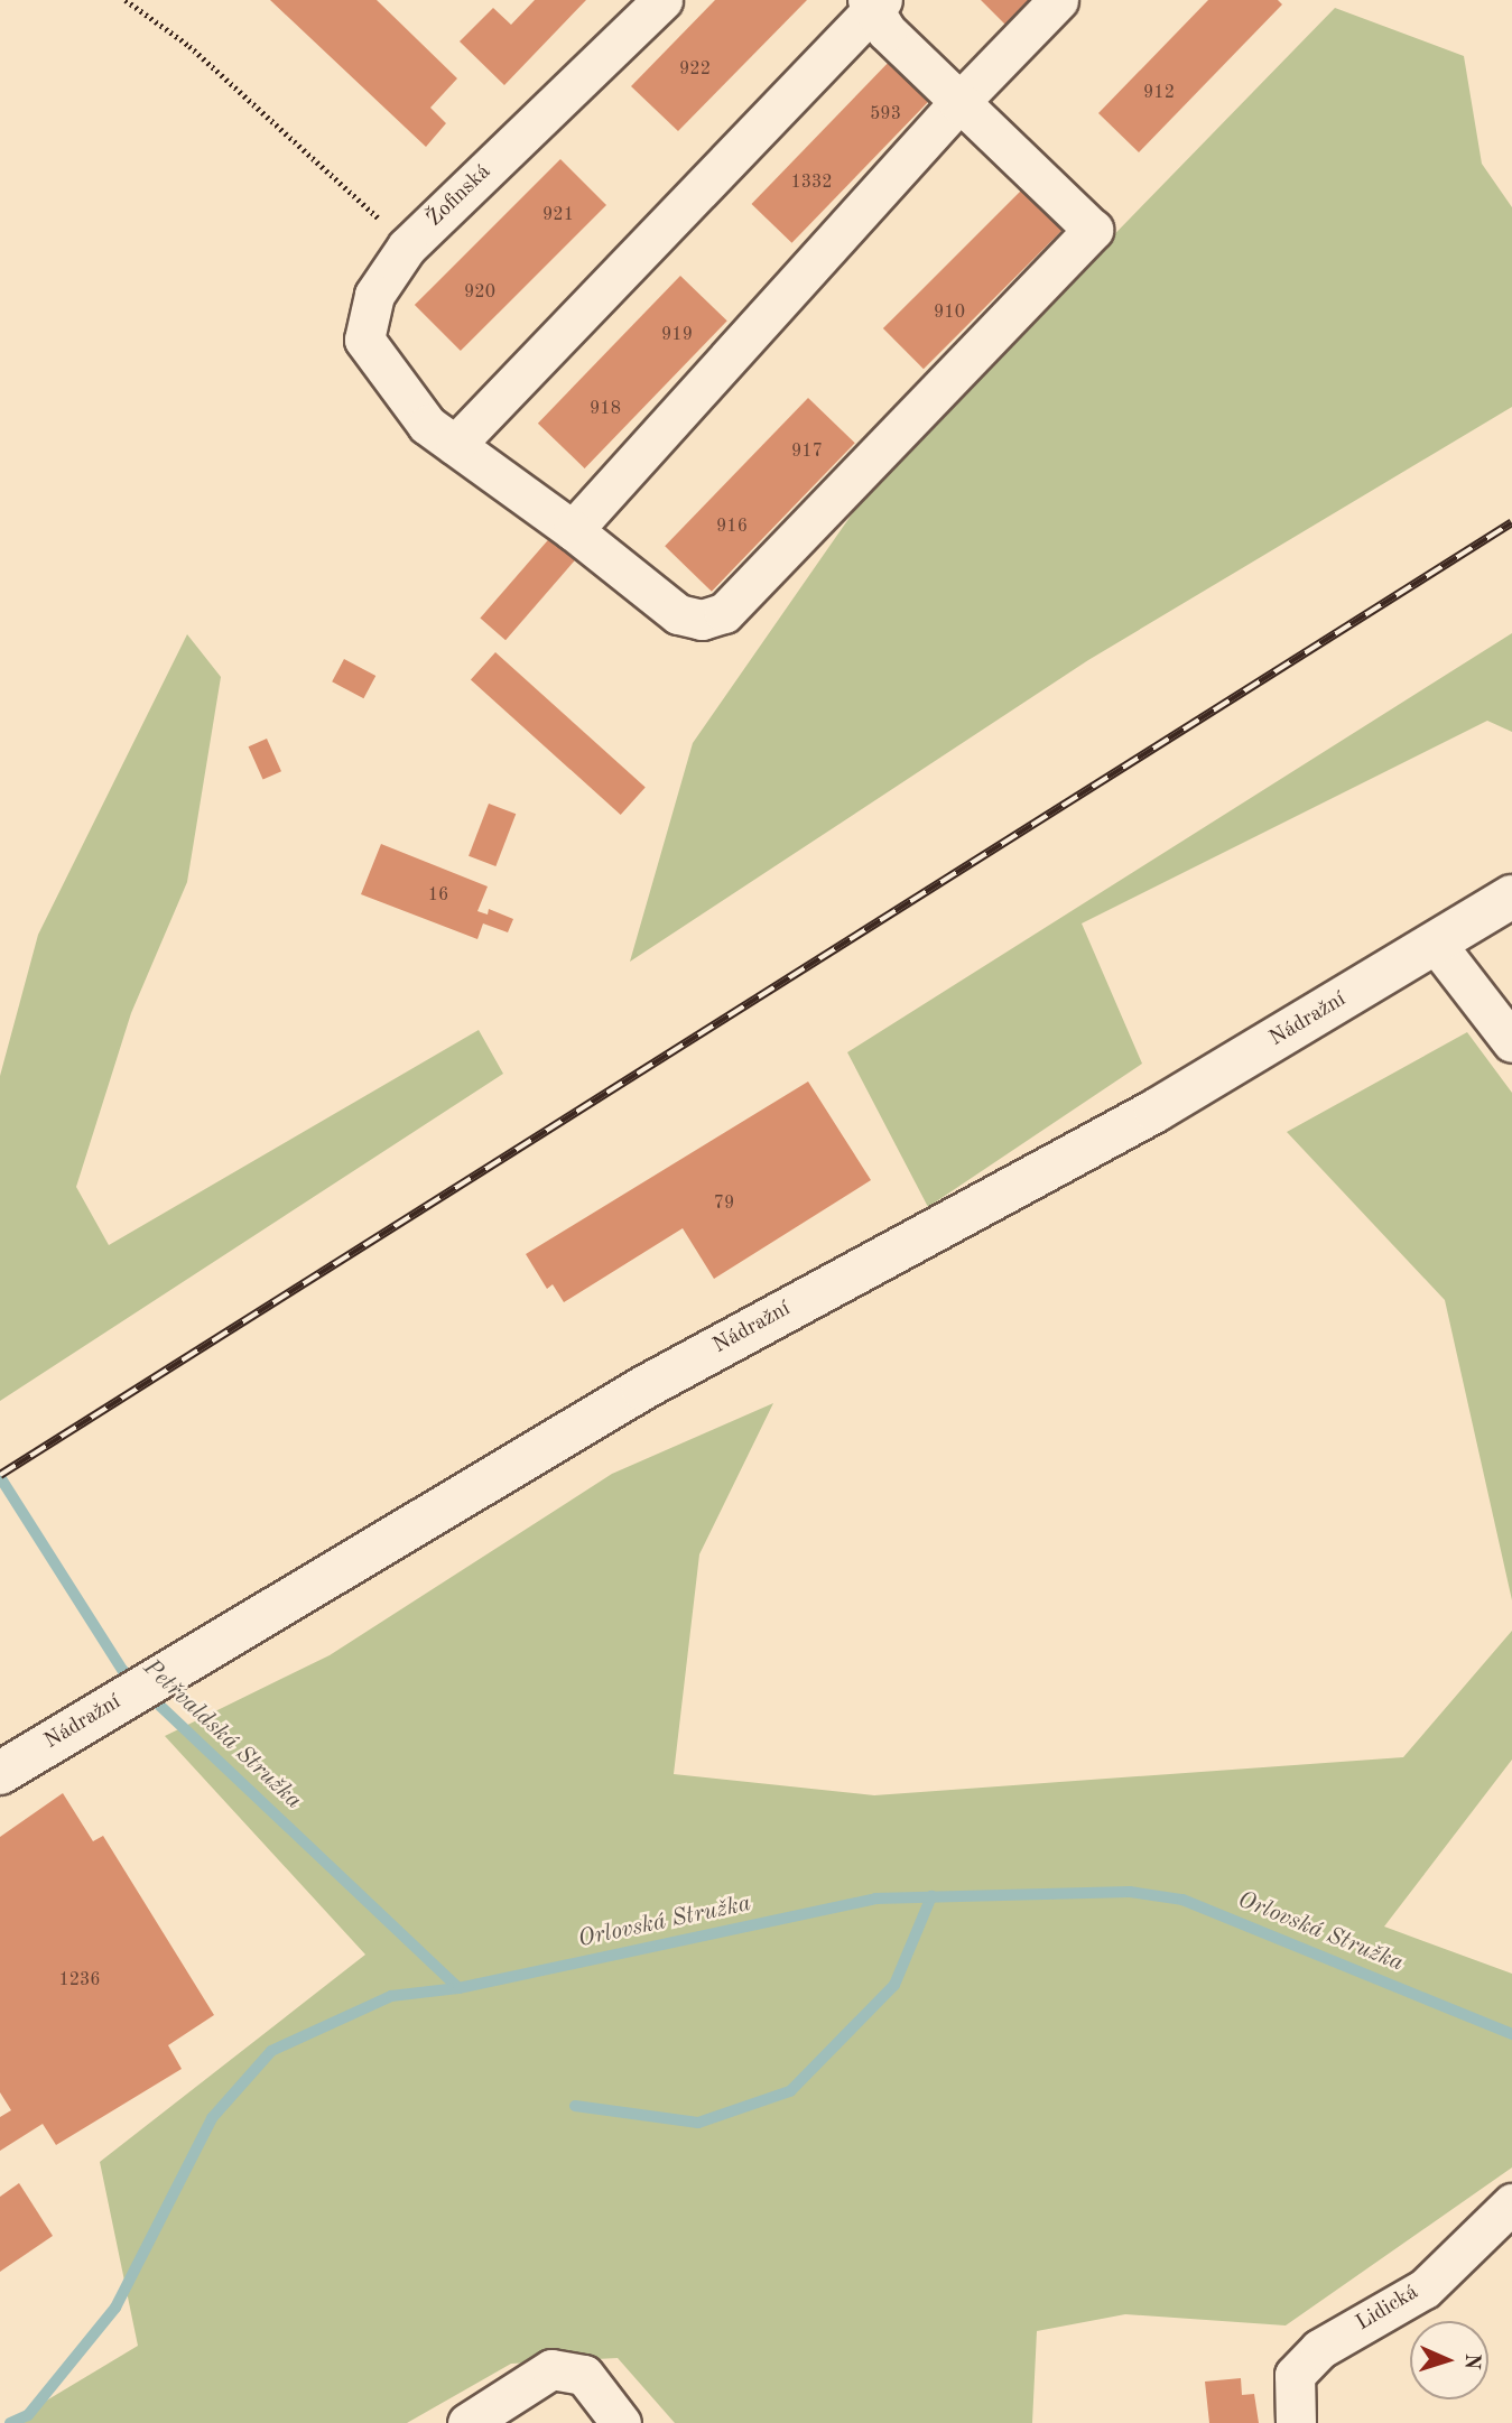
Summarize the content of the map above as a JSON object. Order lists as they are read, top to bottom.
{
  "streets": {
    "street": ["Žofinská", "Nádražní", "Lidická"]
  },
  "water": ["Petřvaldská Stružka", "Orlovská Stružka"],
  "house_numbers": [
    "922",
    "912",
    "593",
    "1332",
    "921",
    "920",
    "910",
    "919",
    "918",
    "917",
    "916",
    "16",
    "79",
    "1236"
  ],
  "north": "right"
}
